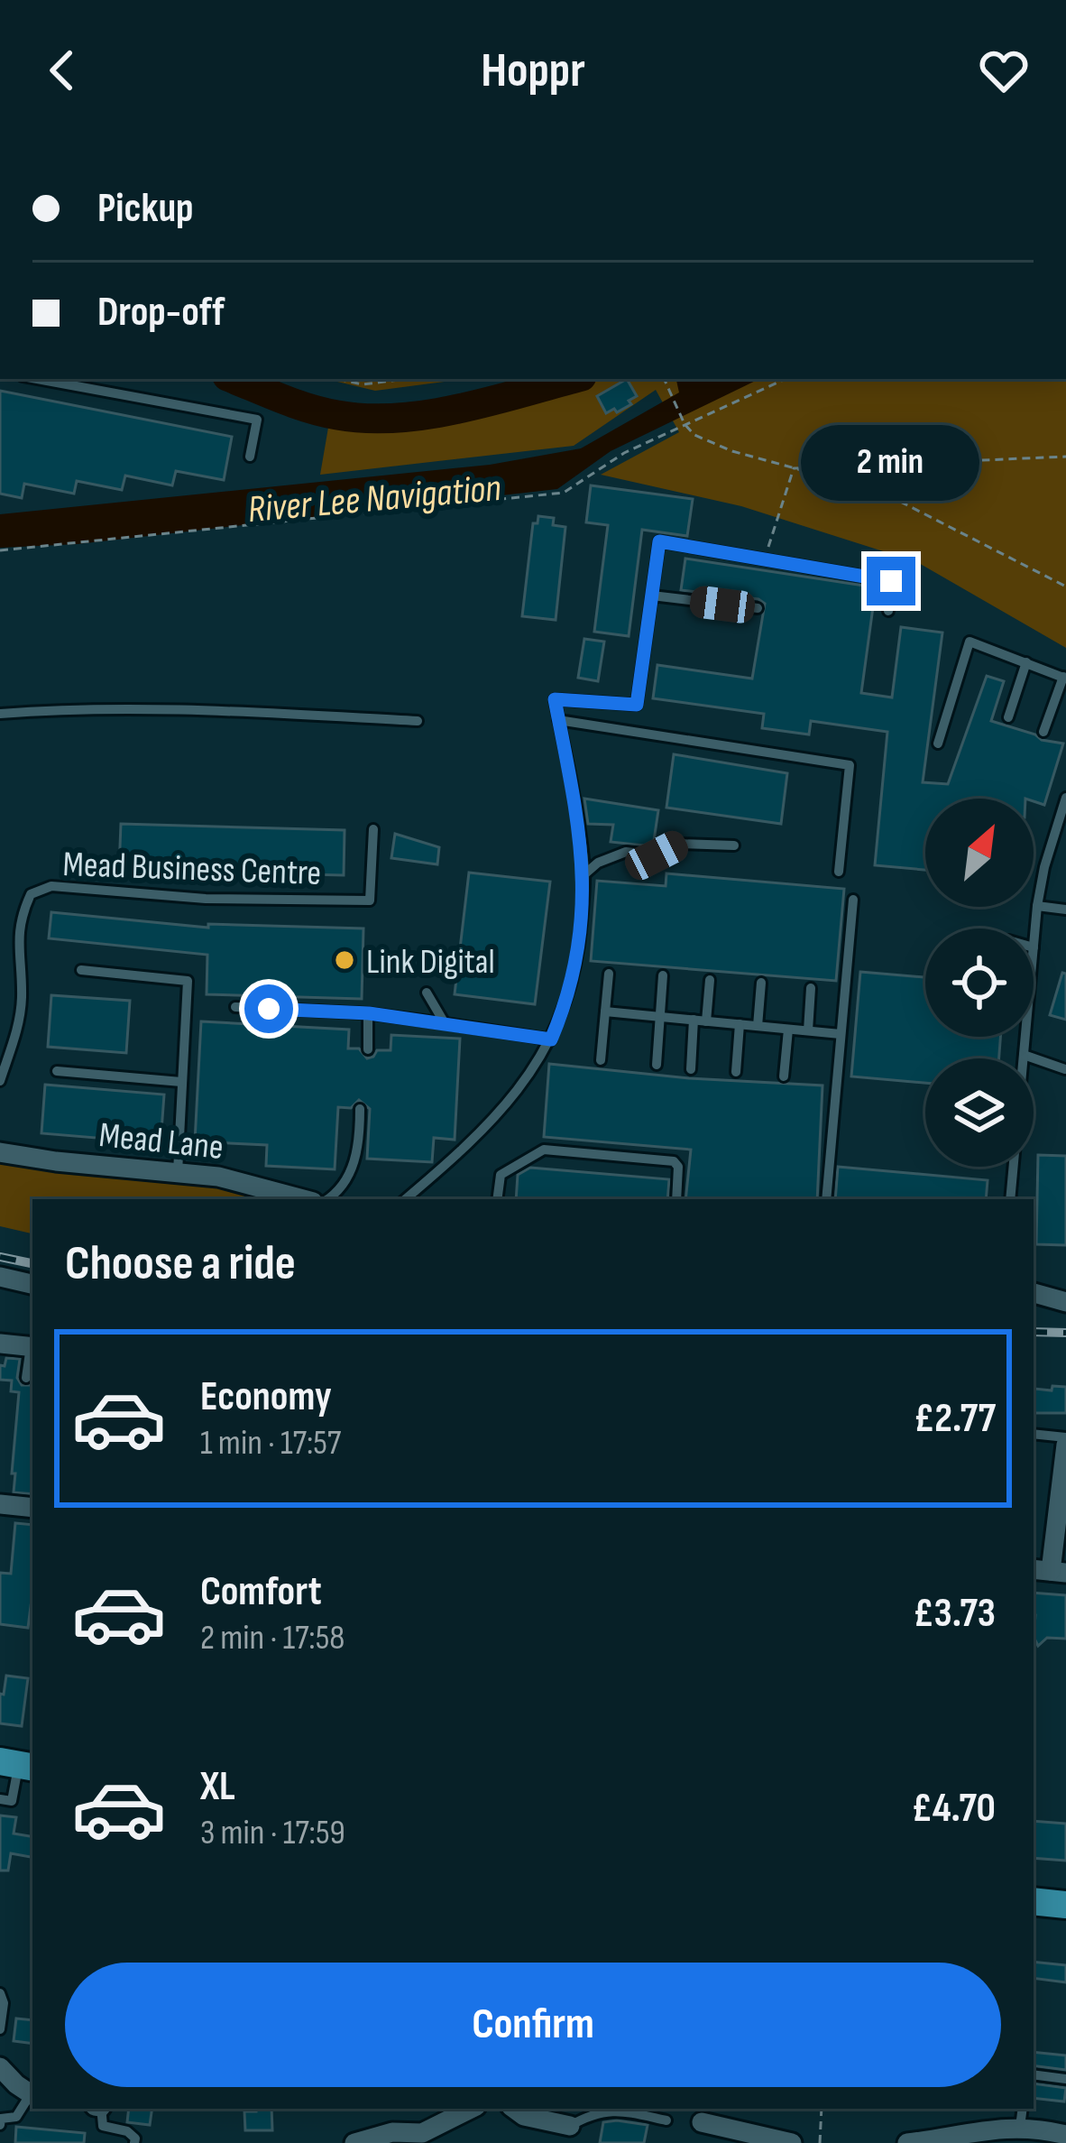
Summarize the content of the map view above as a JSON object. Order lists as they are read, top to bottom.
{
  "streets": {
    "street": ["Mead Lane"],
    "lane": ["Mead Business Centre"]
  },
  "water": ["River Lee Navigation"],
  "places": ["Link Digital"],
  "north": "top right",
  "page": {
    "header": "Hoppr",
    "banner": ["Pickup", "Drop-off"],
    "bubble": "2 min",
    "heading": "Choose a ride",
    "list": [
      {
        "name": "Economy",
        "note": "1 min · 17:57",
        "value": "£2.77"
      },
      {
        "name": "Comfort",
        "note": "2 min · 17:58",
        "value": "£3.73"
      },
      {
        "name": "XL",
        "note": "3 min · 17:59",
        "value": "£4.70"
      }
    ],
    "buttons": "Confirm"
  }
}
